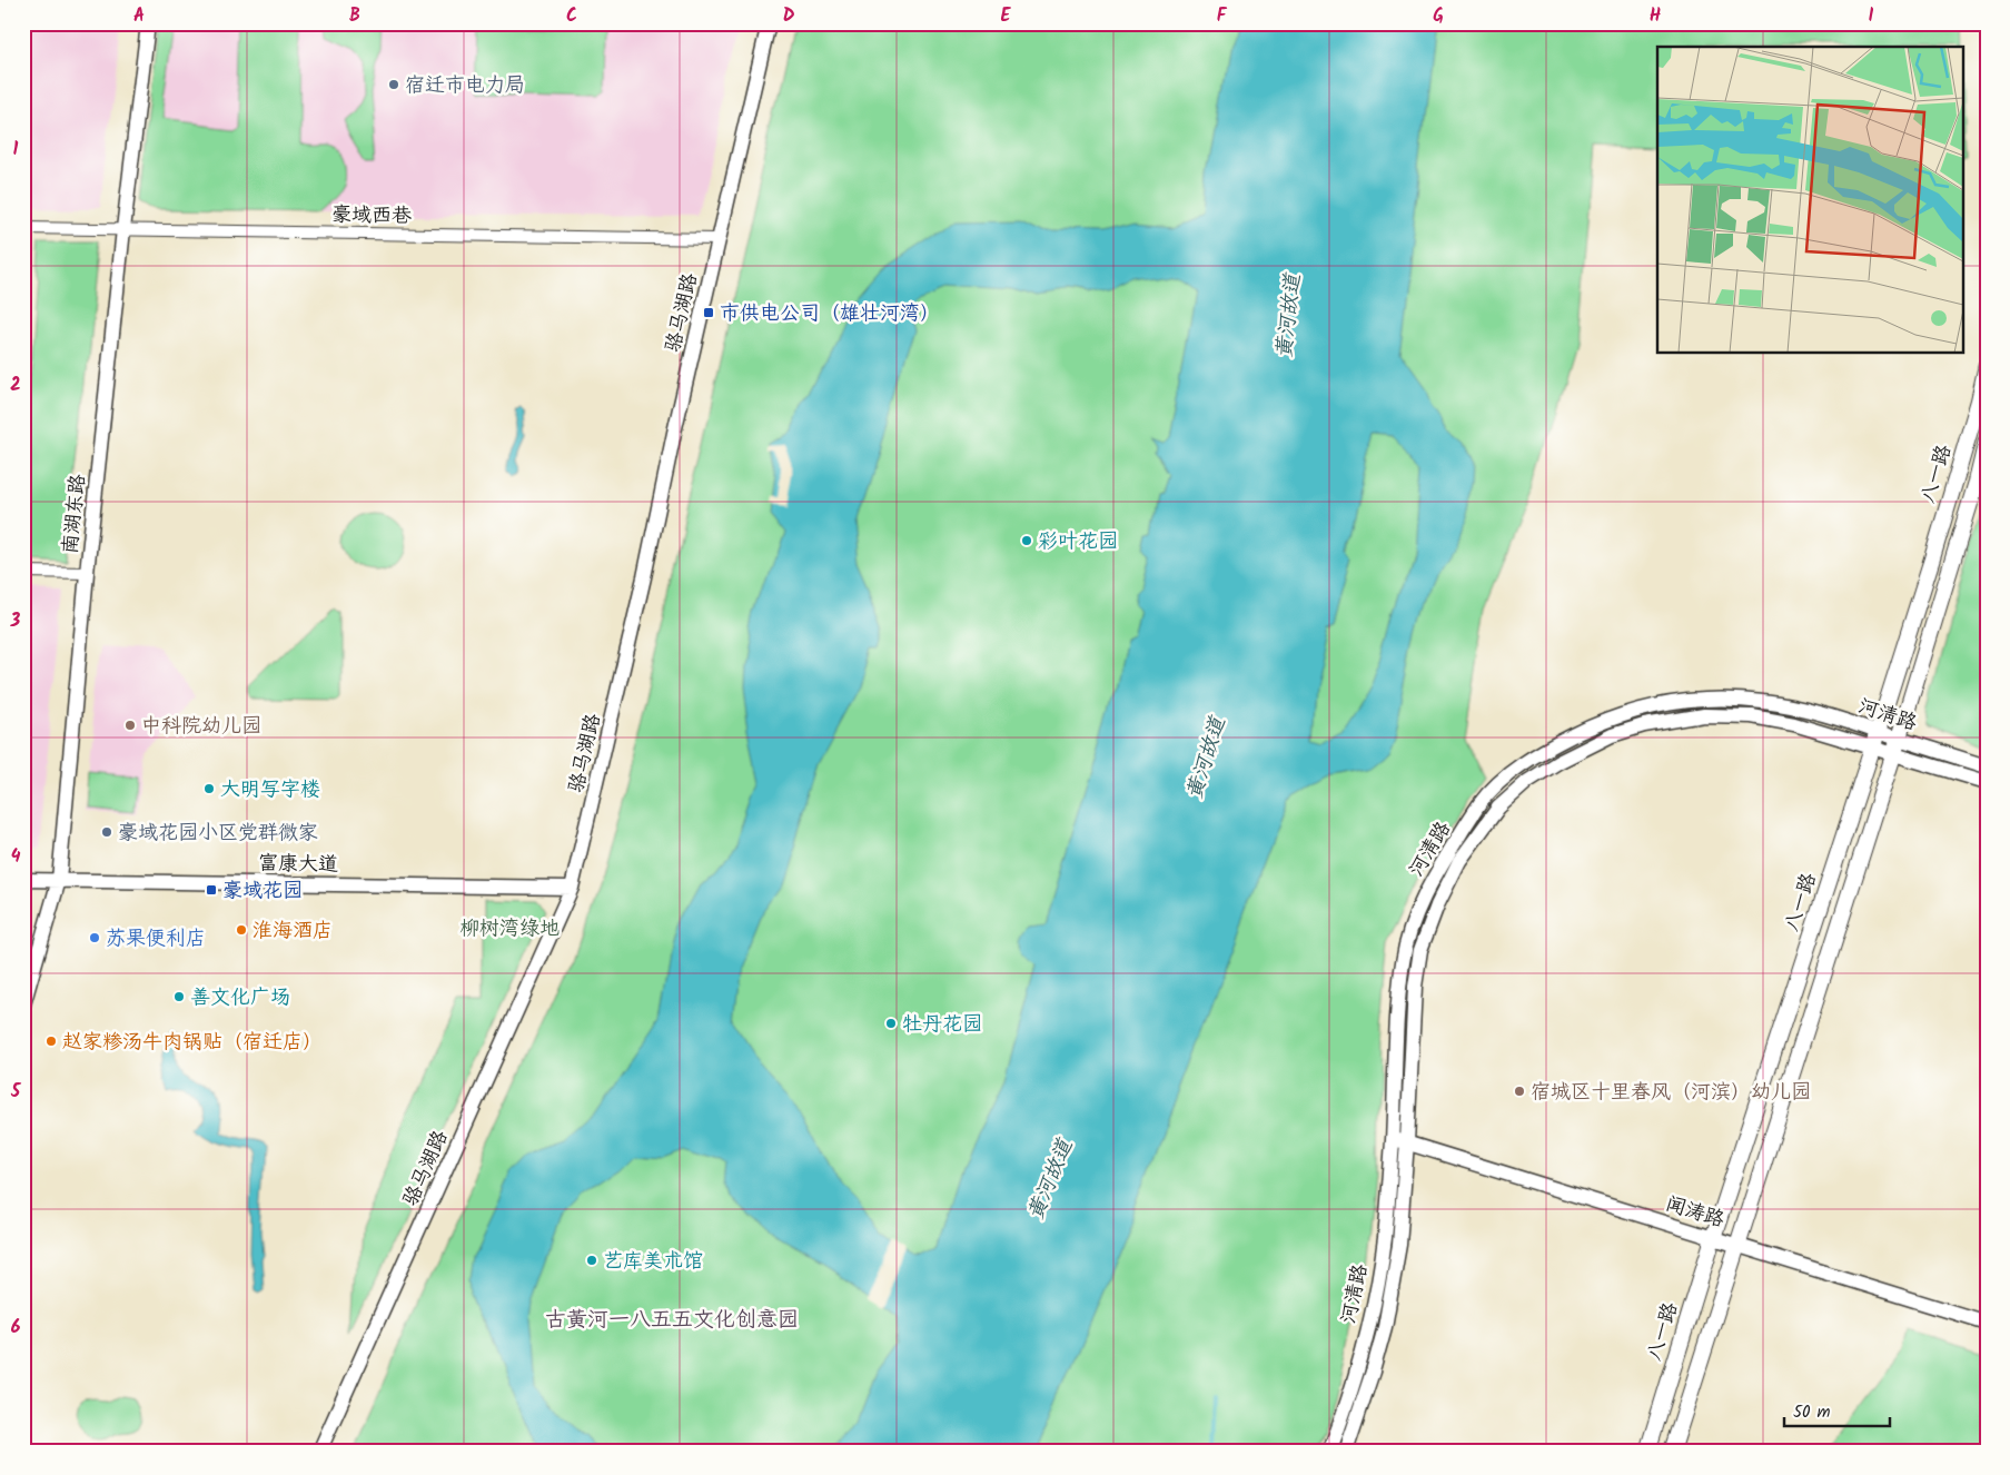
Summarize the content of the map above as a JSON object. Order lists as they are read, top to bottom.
{
  "streets": {
    "main road": ["八一路"],
    "street": [
      "豪域西巷",
      "骆马湖路",
      "南湖东路",
      "河清路",
      "富康大道",
      "闻涛路"
    ]
  },
  "crossings": [
    ["豪域西巷", "骆马湖路"],
    ["豪域西巷", "南湖东路"],
    ["骆马湖路", "富康大道"],
    ["八一路", "河清路"],
    ["八一路", "闻涛路"],
    ["南湖东路", "富康大道"],
    ["河清路", "闻涛路"]
  ],
  "districts": ["古黄河一八五五文化创意园"],
  "water": ["黄河故道"],
  "parks": ["柳树湾绿地"],
  "places": {
    "other": [
      "宿迁市电力局",
      "彩叶花园",
      "中科院幼儿园",
      "大明写字楼",
      "豪域花园小区党群微家",
      "淮海酒店",
      "苏果便利店",
      "善文化广场",
      "牡丹花园",
      "赵家糁汤牛肉锅贴（宿迁店）",
      "宿城区十里春风（河滨）幼儿园",
      "艺库美术馆"
    ],
    "transit": ["市供电公司（雄壮河湾）", "豪域花园"]
  },
  "scale_bar": "50 m",
  "grid": {
    "columns": [
      "A",
      "B",
      "C",
      "D",
      "E",
      "F",
      "G",
      "H",
      "I"
    ],
    "rows": [
      "1",
      "2",
      "3",
      "4",
      "5",
      "6"
    ]
  }
}
